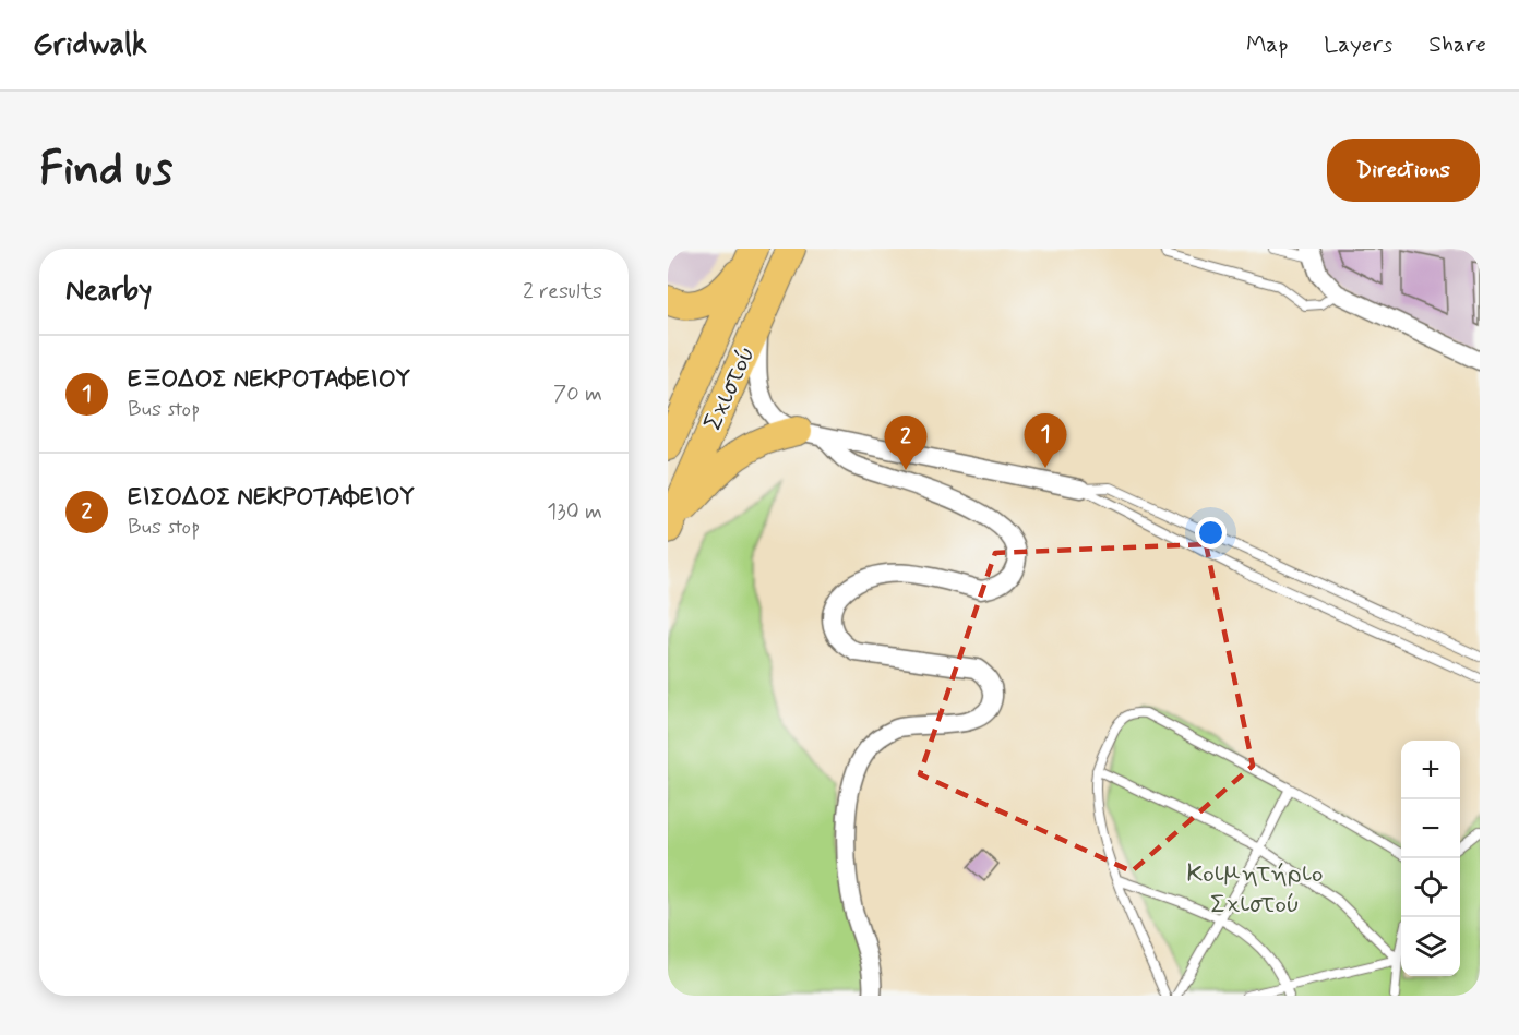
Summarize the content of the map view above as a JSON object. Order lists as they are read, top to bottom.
{
  "streets": {
    "main road": ["Σχιστού"]
  },
  "parks": ["Κοιμητήριο Σχιστού"],
  "page": {
    "header": "Gridwalk",
    "nav": ["Map", "Layers", "Share"],
    "buttons": "Directions",
    "title": "Find us",
    "heading": ["Nearby", "2 results"],
    "list": [
      {
        "mark": "1",
        "name": "ΕΞΟΔΟΣ ΝΕΚΡΟΤΑΦΕΙΟΥ",
        "note": "Bus stop",
        "value": "70 m"
      },
      {
        "mark": "2",
        "name": "ΕΙΣΟΔΟΣ ΝΕΚΡΟΤΑΦΕΙΟΥ",
        "note": "Bus stop",
        "value": "130 m"
      }
    ],
    "pins": ["1", "2"],
    "map_buttons": ["+", "−"]
  }
}
